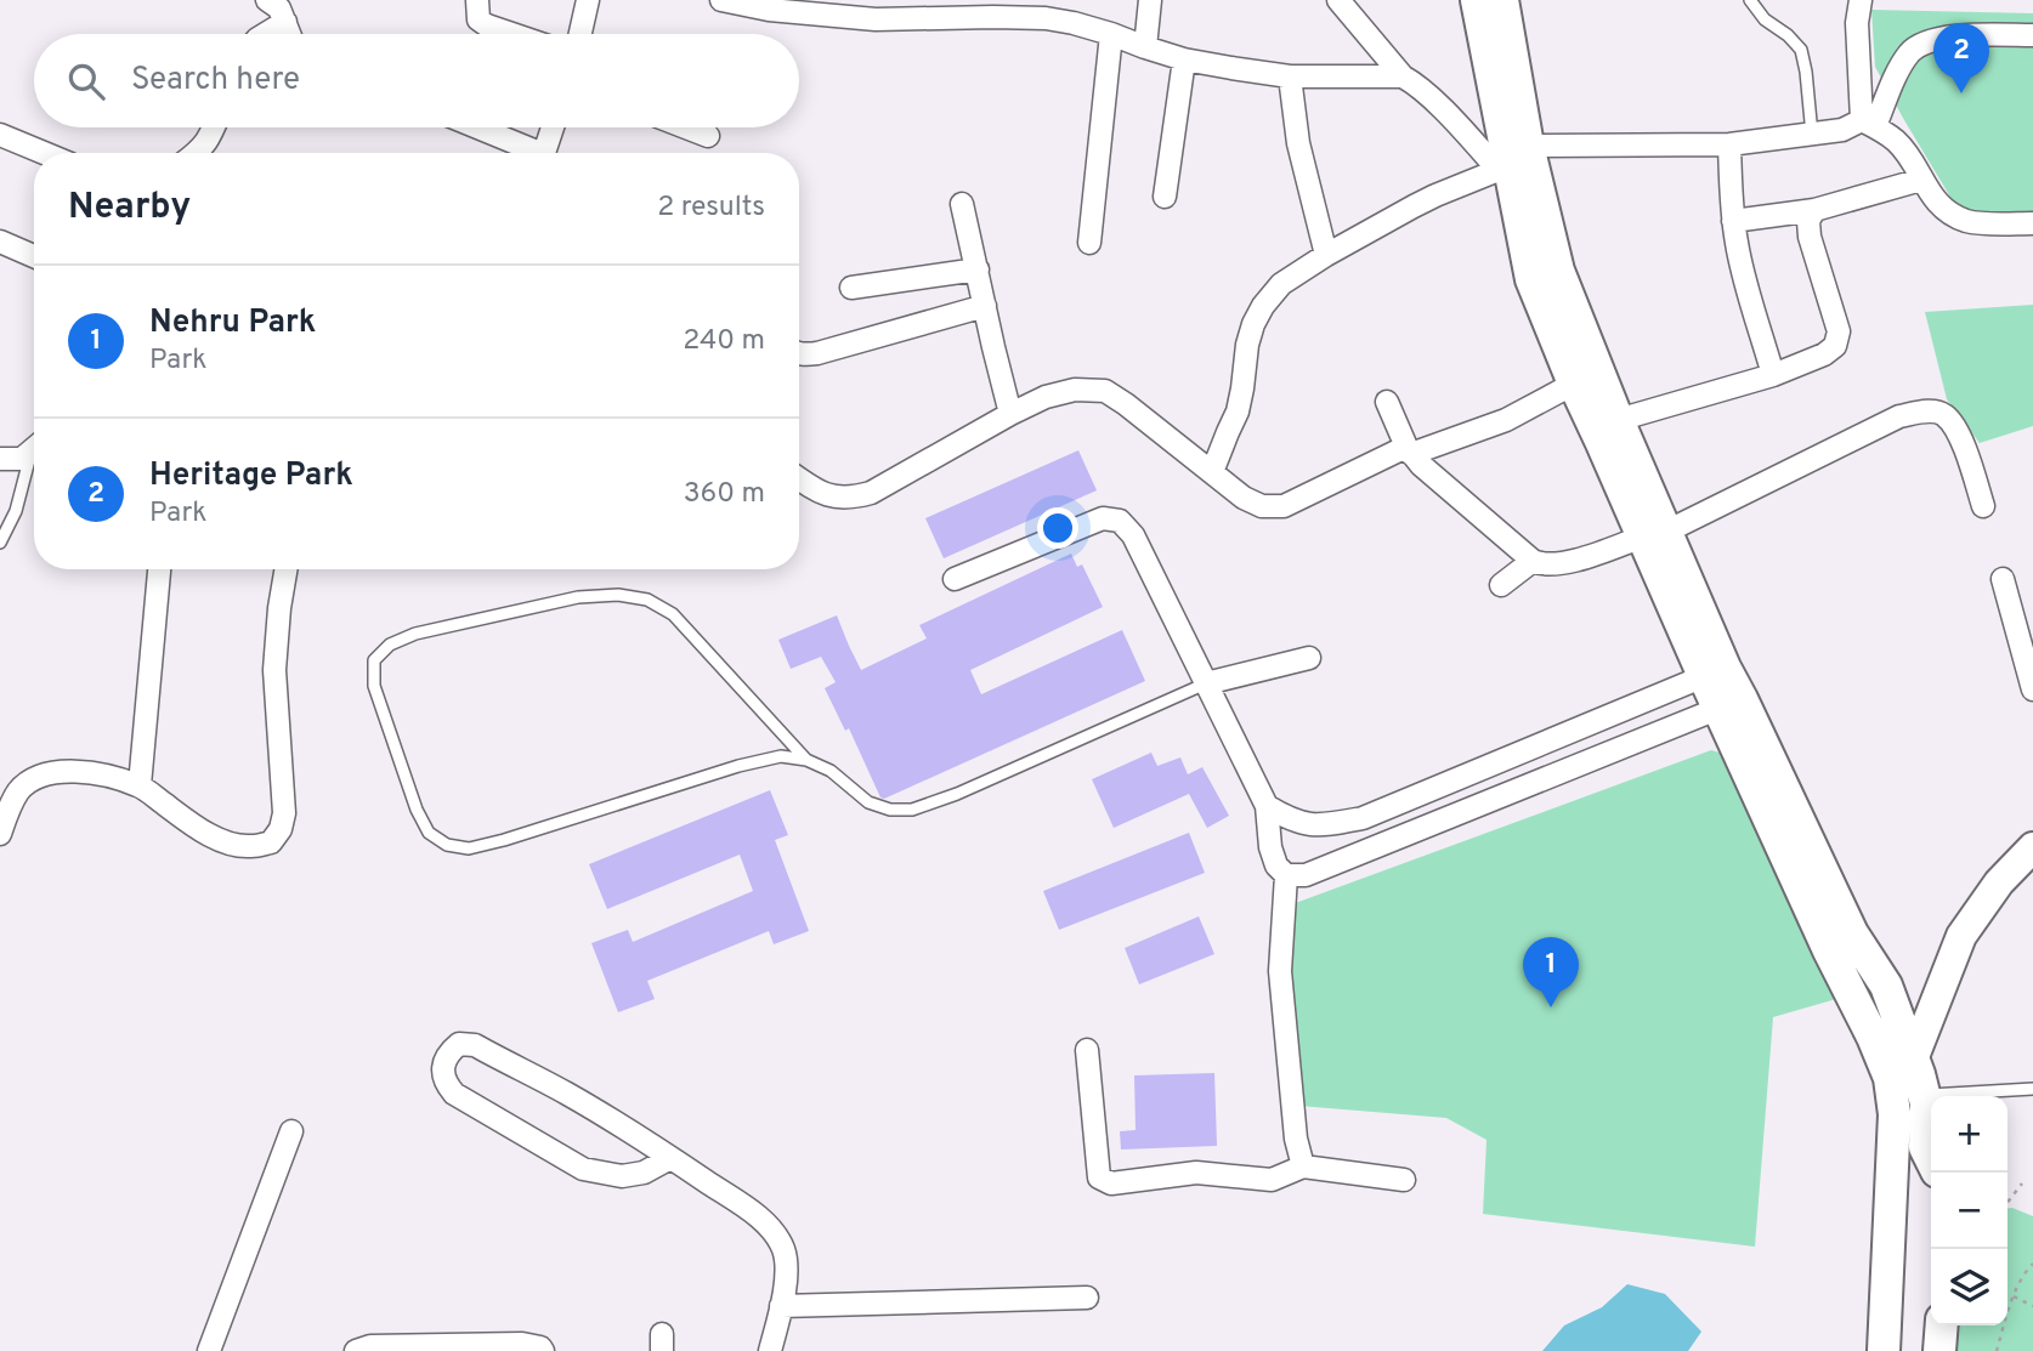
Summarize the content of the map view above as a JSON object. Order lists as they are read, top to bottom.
{
  "page": {
    "pins": ["2", "1"],
    "search": "Search here",
    "heading": ["Nearby", "2 results"],
    "list": [
      {
        "mark": "1",
        "name": "Nehru Park",
        "note": "Park",
        "value": "240 m"
      },
      {
        "mark": "2",
        "name": "Heritage Park",
        "note": "Park",
        "value": "360 m"
      }
    ],
    "map_buttons": ["+", "−"]
  }
}
